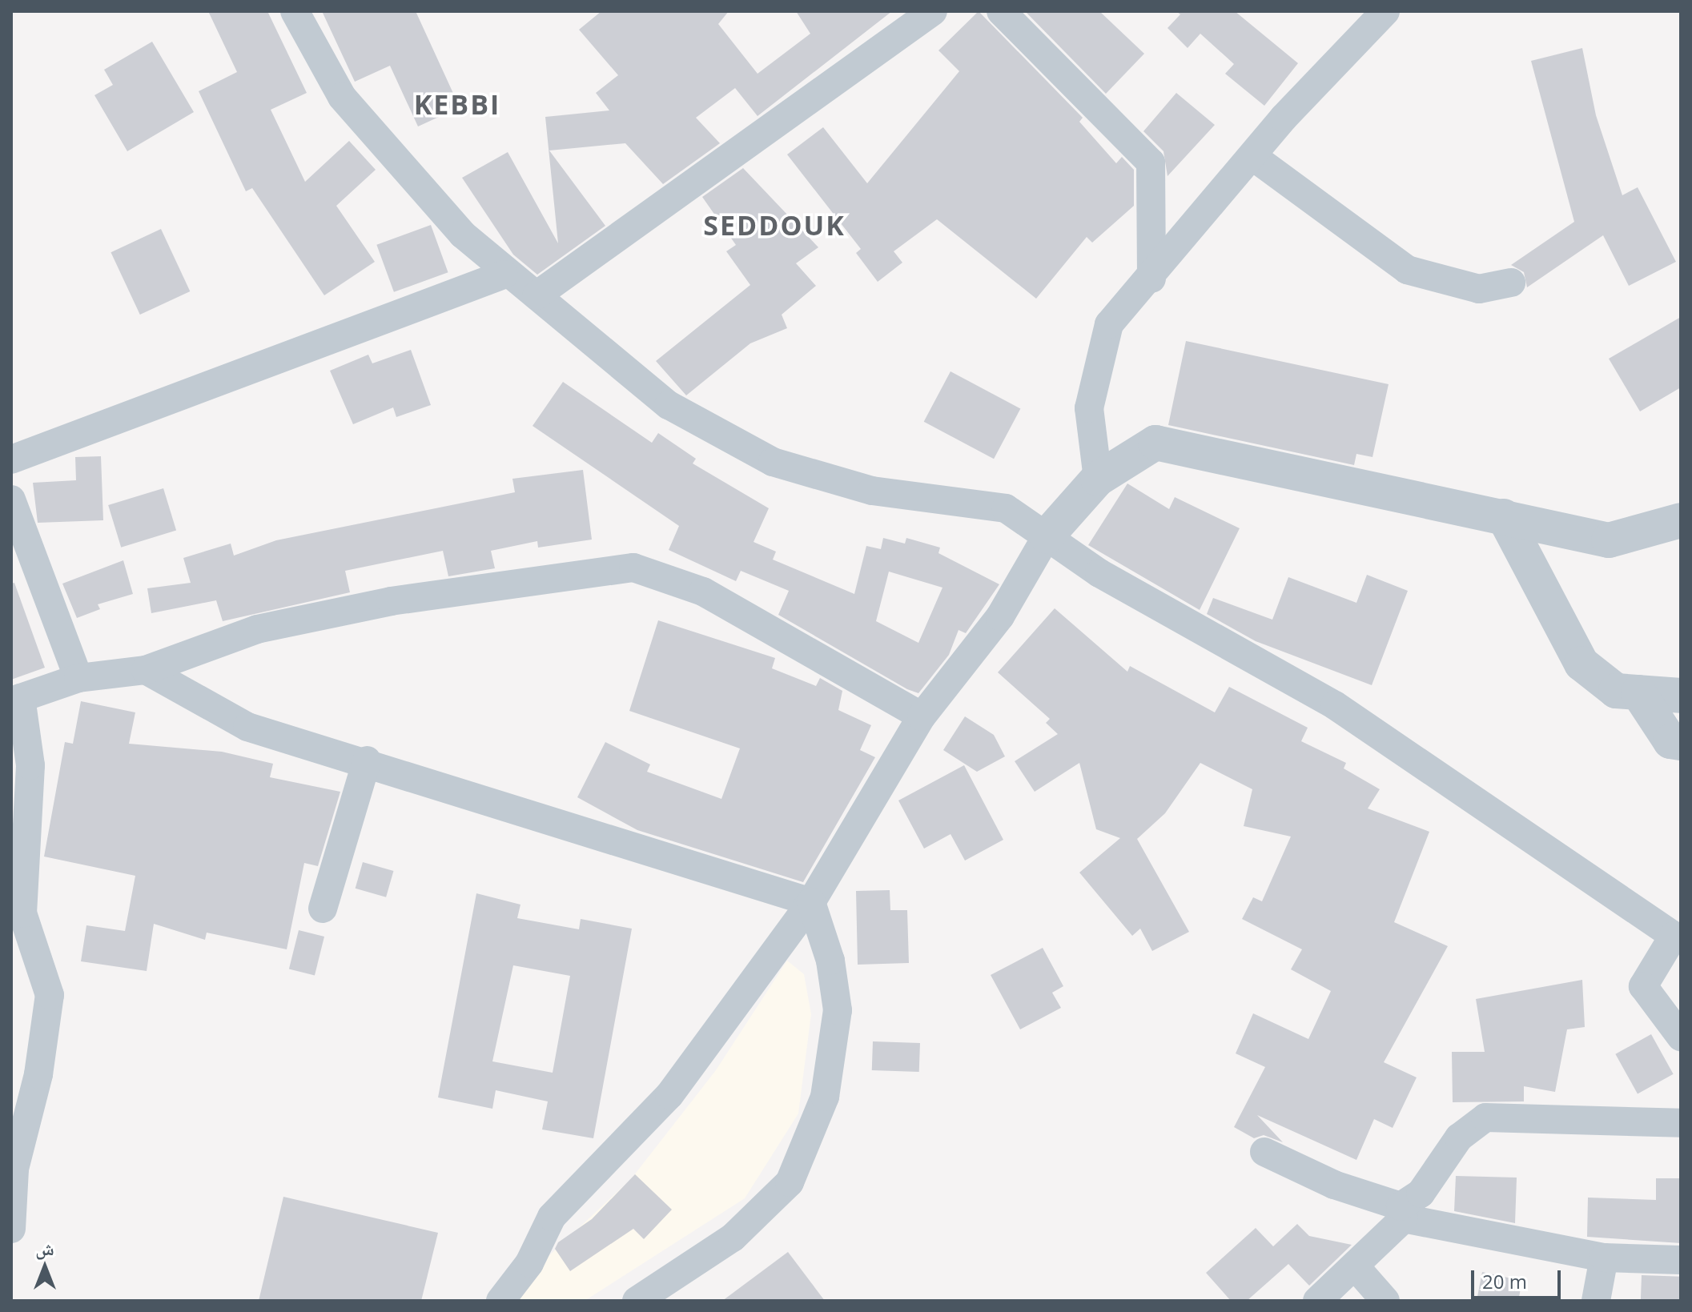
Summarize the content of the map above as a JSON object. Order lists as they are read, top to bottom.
{
  "districts": ["KEBBI", "SEDDOUK"],
  "scale_bar": "20 m",
  "north": "top"
}
